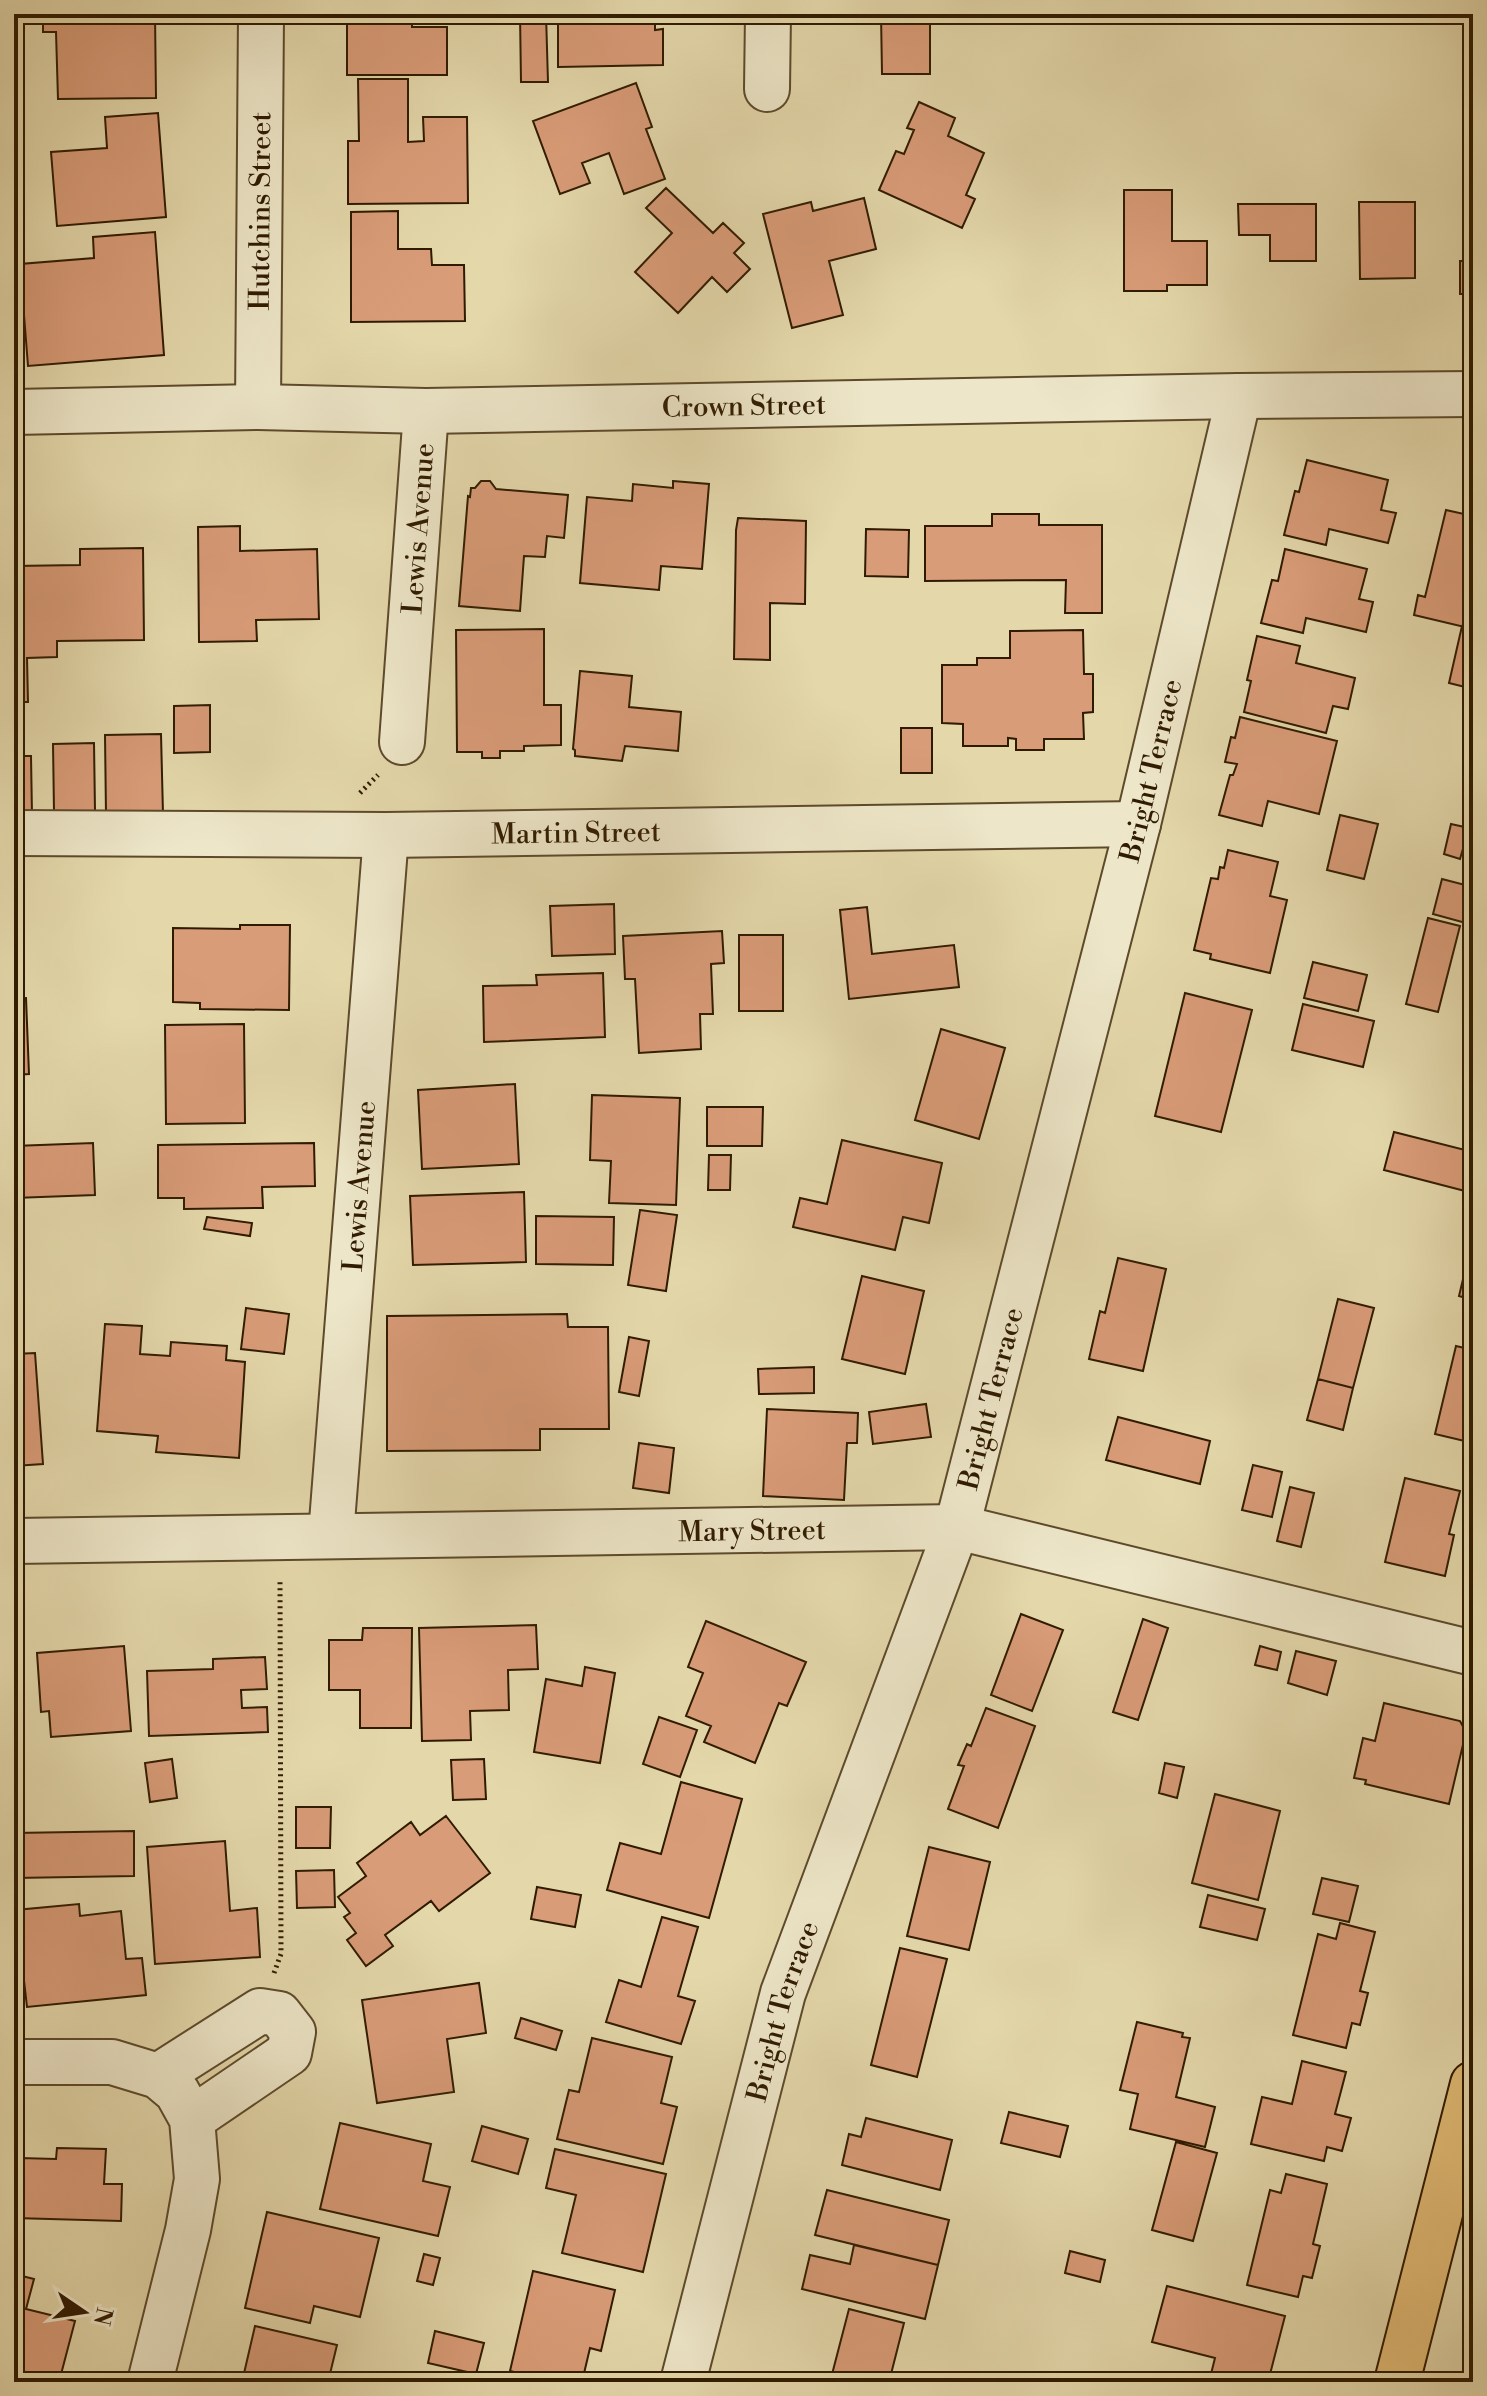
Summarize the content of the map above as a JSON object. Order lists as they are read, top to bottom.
{
  "streets": {
    "street": [
      "Hutchins Street",
      "Crown Street",
      "Lewis Avenue",
      "Bright Terrace",
      "Martin Street",
      "Mary Street"
    ]
  },
  "crossings": [
    ["Hutchins Street", "Crown Street"],
    ["Crown Street", "Lewis Avenue"],
    ["Crown Street", "Bright Terrace"],
    ["Lewis Avenue", "Martin Street"],
    ["Lewis Avenue", "Mary Street"],
    ["Bright Terrace", "Martin Street"],
    ["Bright Terrace", "Mary Street"]
  ],
  "north": "right"
}
